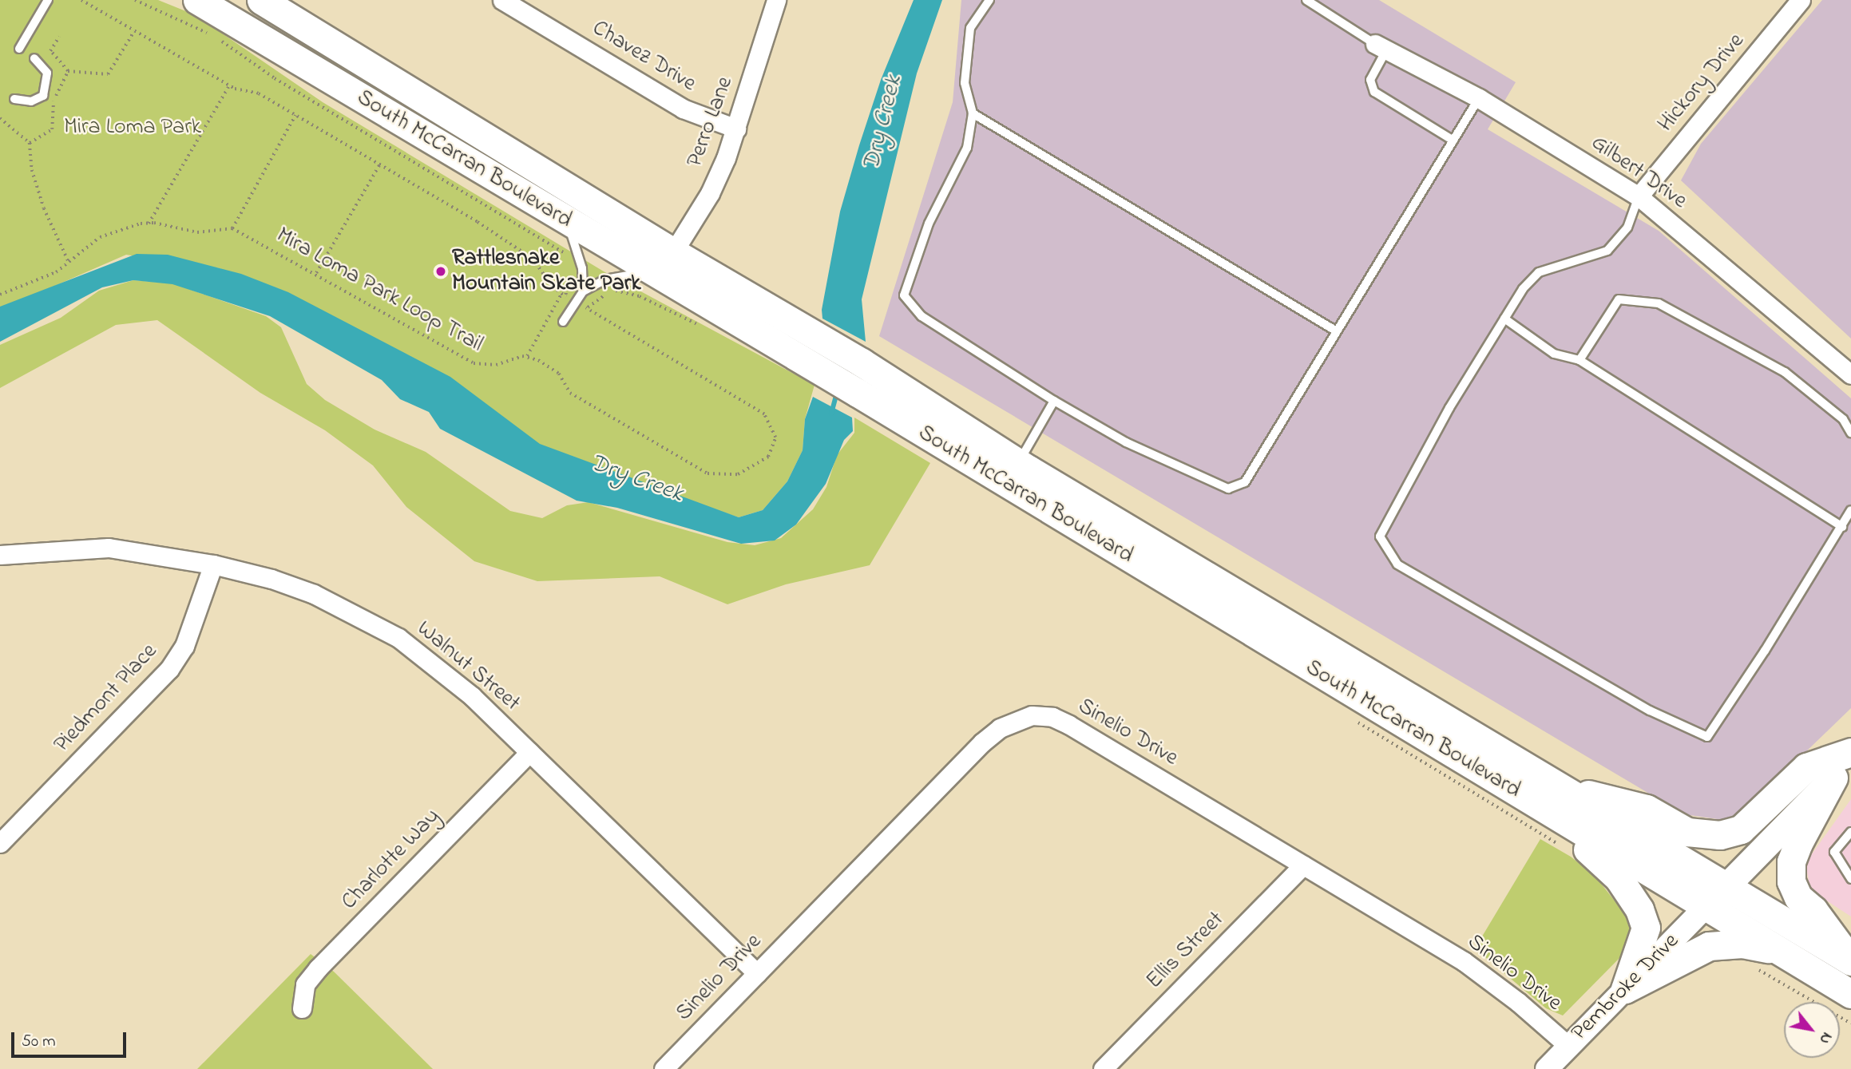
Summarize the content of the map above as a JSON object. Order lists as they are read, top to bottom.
{
  "streets": {
    "main road": ["South McCarran Boulevard"],
    "street": [
      "Chavez Drive",
      "Hickory Drive",
      "Perro Lane",
      "Gilbert Drive",
      "Walnut Street",
      "Piedmont Place",
      "Sinelio Drive",
      "Charlotte Way",
      "Ellis Street",
      "Pembroke Drive"
    ],
    "path": ["Mira Loma Park Loop Trail"]
  },
  "crossings": [
    ["Chavez Drive", "Perro Lane"],
    ["Hickory Drive", "Gilbert Drive"],
    ["Perro Lane", "South McCarran Boulevard"],
    ["South McCarran Boulevard", "Pembroke Drive"],
    ["Walnut Street", "Piedmont Place"],
    ["Walnut Street", "Sinelio Drive"],
    ["Walnut Street", "Charlotte Way"],
    ["Sinelio Drive", "Ellis Street"],
    ["Sinelio Drive", "Pembroke Drive"]
  ],
  "water": ["Dry Creek"],
  "parks": ["Mira Loma Park"],
  "places": ["Rattlesnake Mountain Skate Park"],
  "scale_bar": "50 m",
  "north": "bottom right"
}
